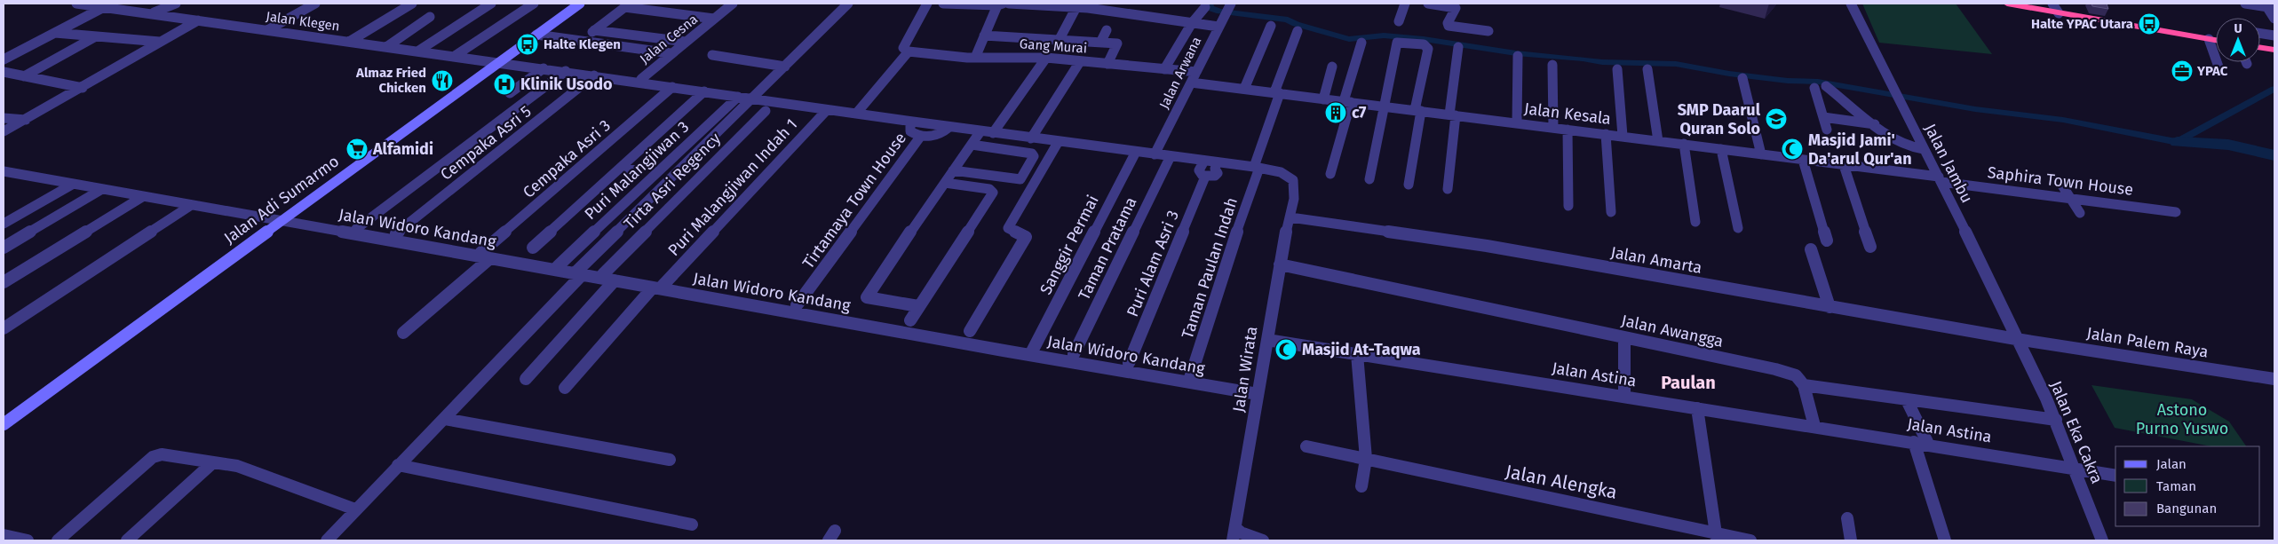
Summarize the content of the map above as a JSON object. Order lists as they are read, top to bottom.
{
  "streets": {
    "main road": ["Jalan Adi Sumarmo"],
    "street": [
      "Jalan Klegen",
      "Jalan Cesna",
      "Gang Murai",
      "Jalan Arwana",
      "Jalan Kesala",
      "Cempaka Asri 5",
      "Cempaka Asri 3",
      "Jalan Jambu",
      "Puri Malangjiwan 3",
      "Tirta Asri Regency",
      "Saphira Town House",
      "Puri Malangjiwan Indah 1",
      "Tirtamaya Town House",
      "Jalan Widoro Kandang",
      "Sanggir Permai",
      "Taman Pratama",
      "Jalan Amarta",
      "Puri Alam Asri 3",
      "Taman Paulan Indah",
      "Jalan Awangga",
      "Jalan Palem Raya",
      "Jalan Wirata",
      "Jalan Astina",
      "Jalan Eka Cakra",
      "Jalan Alengka"
    ]
  },
  "crossings": [
    ["Jalan Klegen", "Jalan Arwana"],
    ["Jalan Klegen", "Cempaka Asri 5"],
    ["Jalan Klegen", "Cempaka Asri 3"],
    ["Jalan Klegen", "Puri Malangjiwan 3"],
    ["Jalan Klegen", "Tirta Asri Regency"],
    ["Jalan Klegen", "Puri Malangjiwan Indah 1"],
    ["Jalan Klegen", "Jalan Adi Sumarmo"],
    ["Jalan Klegen", "Tirtamaya Town House"],
    ["Jalan Klegen", "Sanggir Permai"],
    ["Jalan Klegen", "Taman Pratama"],
    ["Jalan Klegen", "Puri Alam Asri 3"],
    ["Jalan Klegen", "Taman Paulan Indah"],
    ["Jalan Klegen", "Jalan Wirata"],
    ["Gang Murai", "Jalan Arwana"],
    ["Jalan Arwana", "Jalan Kesala"],
    ["Jalan Kesala", "Jalan Jambu"],
    ["Jalan Kesala", "Saphira Town House"],
    ["Jalan Kesala", "Taman Paulan Indah"],
    ["Cempaka Asri 3", "Jalan Widoro Kandang"],
    ["Jalan Jambu", "Saphira Town House"],
    ["Jalan Jambu", "Jalan Amarta"],
    ["Jalan Jambu", "Jalan Palem Raya"],
    ["Jalan Jambu", "Jalan Eka Cakra"],
    ["Puri Malangjiwan Indah 1", "Jalan Widoro Kandang"],
    ["Jalan Adi Sumarmo", "Jalan Widoro Kandang"],
    ["Jalan Widoro Kandang", "Jalan Wirata"],
    ["Jalan Amarta", "Jalan Palem Raya"],
    ["Jalan Amarta", "Jalan Wirata"],
    ["Jalan Amarta", "Jalan Eka Cakra"],
    ["Taman Paulan Indah", "Jalan Wirata"],
    ["Jalan Awangga", "Jalan Wirata"],
    ["Jalan Awangga", "Jalan Eka Cakra"],
    ["Jalan Palem Raya", "Jalan Eka Cakra"],
    ["Jalan Wirata", "Jalan Astina"],
    ["Jalan Astina", "Jalan Eka Cakra"]
  ],
  "districts": ["Paulan"],
  "parks": ["Astono Purno Yuswo"],
  "places": {
    "bus stop": ["Halte YPAC Utara", "Halte Klegen"],
    "office": ["YPAC"],
    "restaurant": ["Almaz Fried Chicken"],
    "hospital": ["Klinik Usodo"],
    "building": ["c7"],
    "school or university": ["SMP Daarul Quran Solo"],
    "supermarket": ["Alfamidi"],
    "mosque": ["Masjid Jami' Da'arul Qur'an", "Masjid At-Taqwa"]
  },
  "legend": ["Jalan", "Taman", "Bangunan"],
  "north": "top"
}
